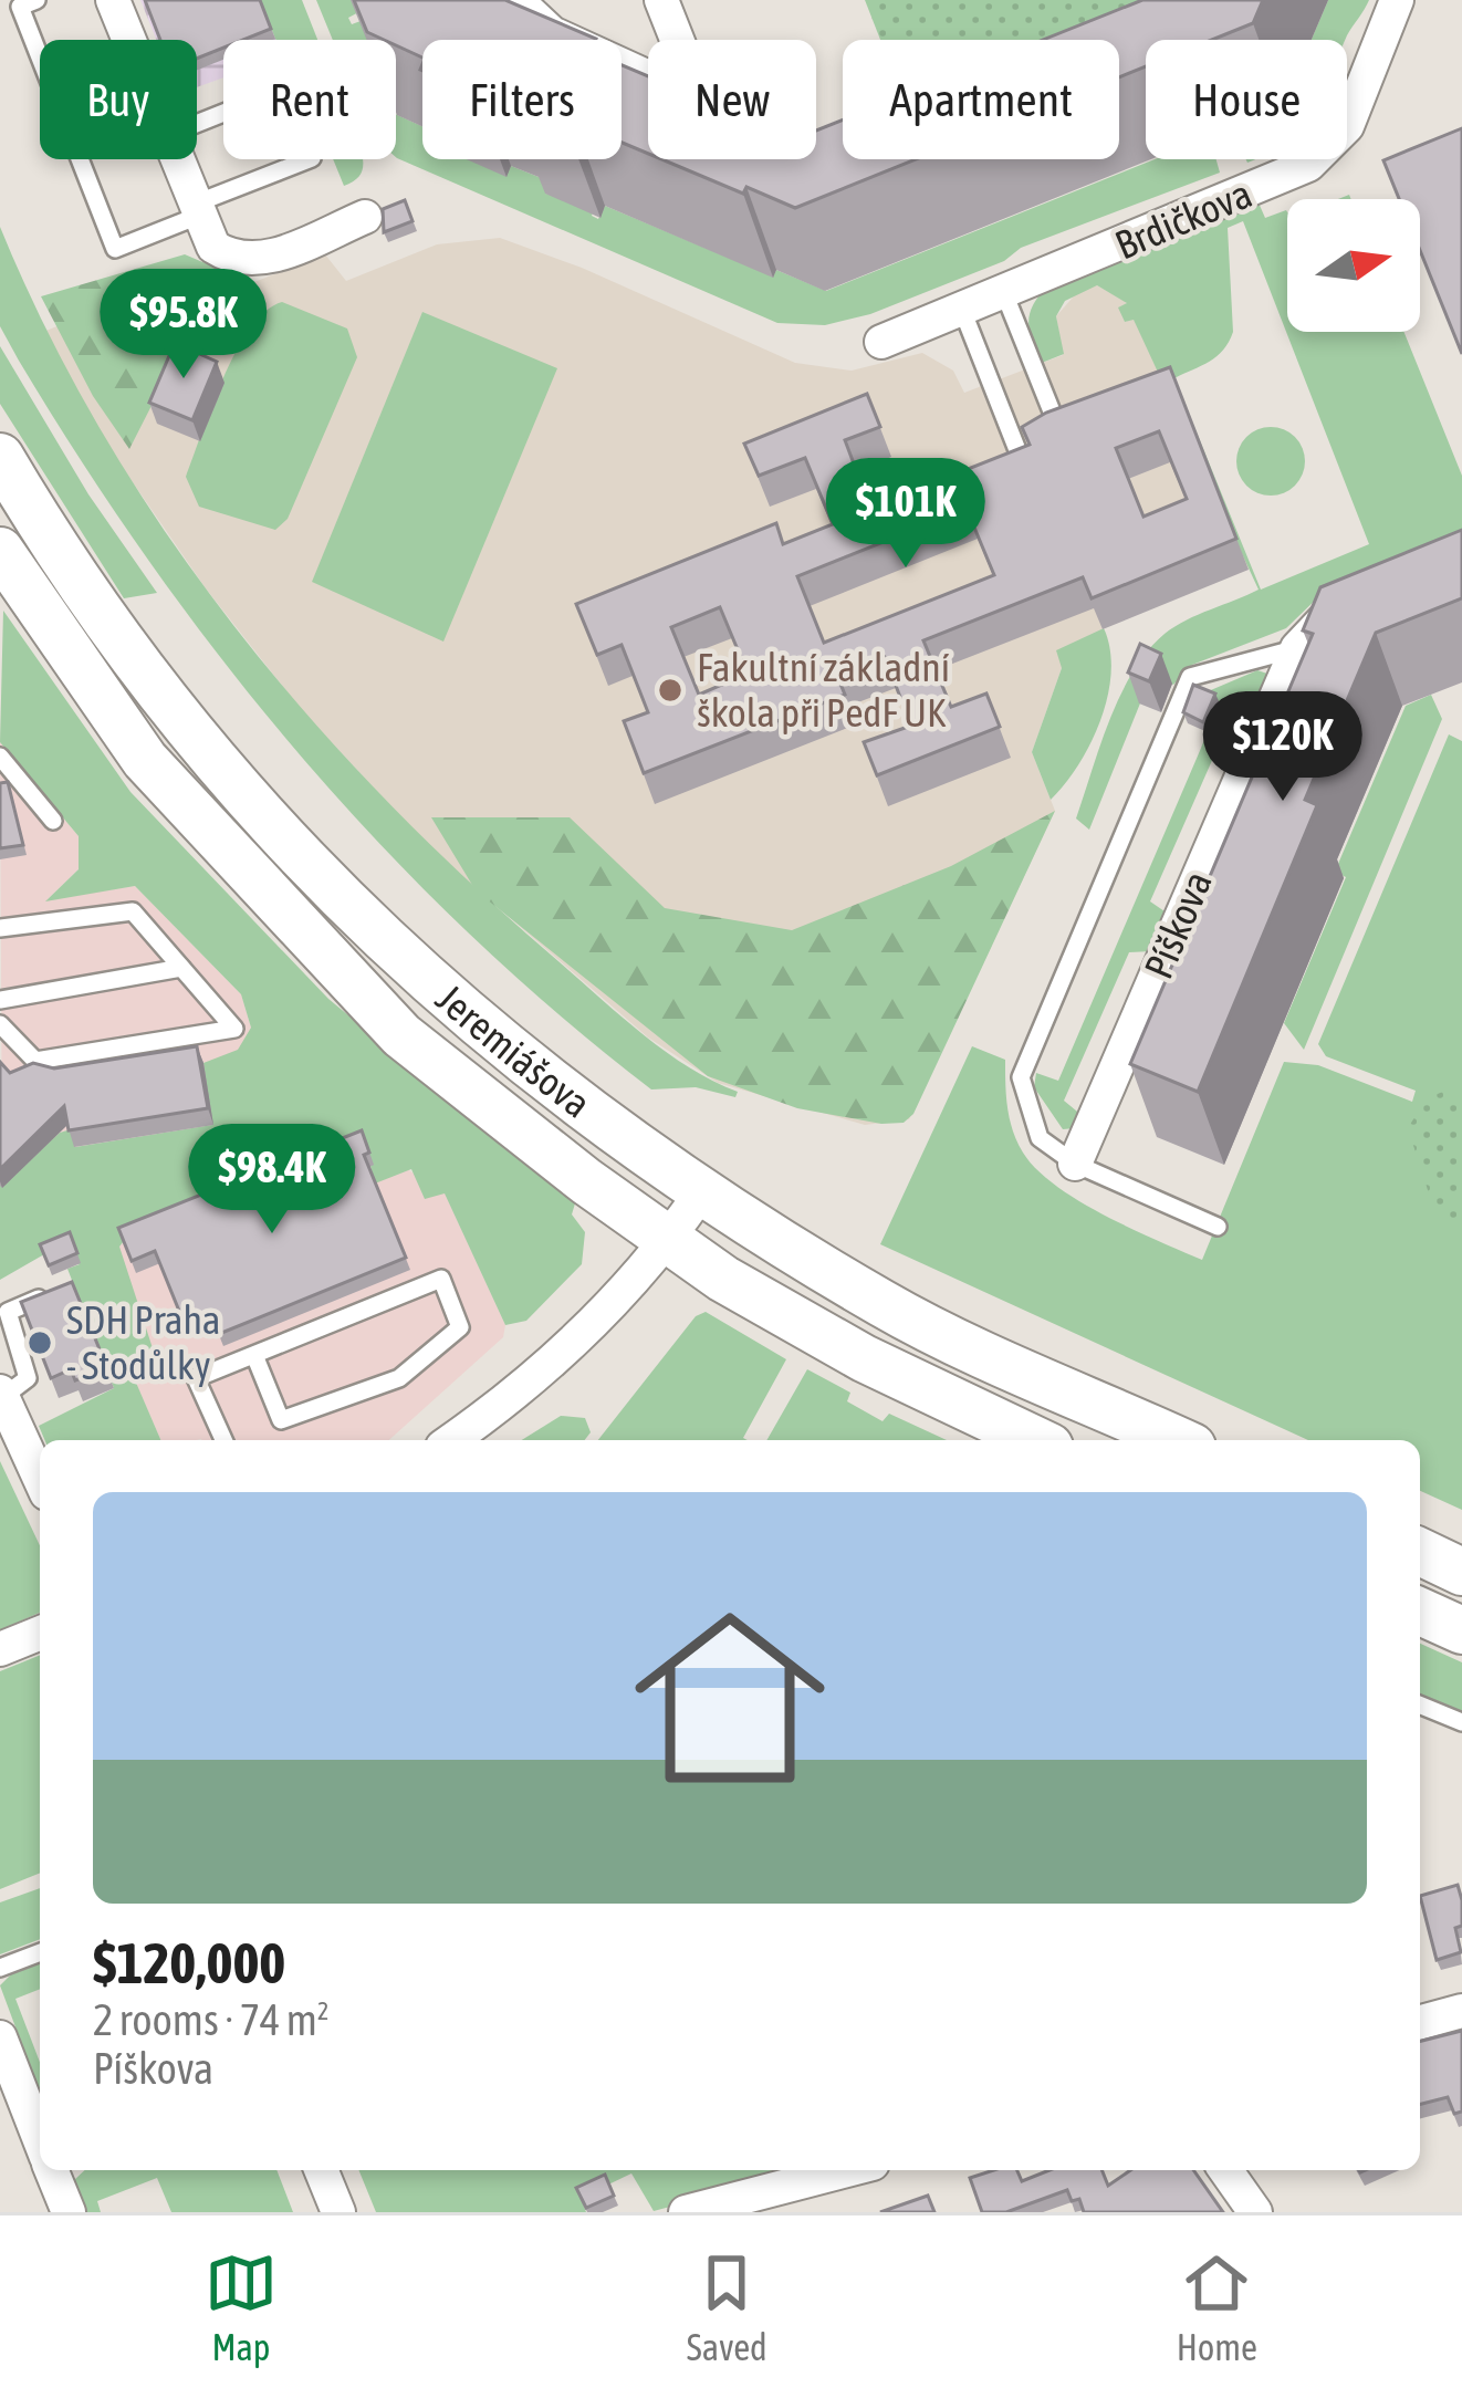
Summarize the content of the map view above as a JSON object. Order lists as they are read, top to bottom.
{
  "streets": {
    "main road": ["Jeremiášova"],
    "street": ["Brdičkova", "Píškova"]
  },
  "places": ["Fakultní základní škola při PedF UK", "SDH Praha - Stodůlky"],
  "north": "right",
  "page": {
    "chip": [
      "Buy",
      "Rent",
      "Filters",
      "New",
      "Apartment",
      "House"
    ],
    "price": [
      "$95.8K",
      "$101K",
      "$120K",
      "$98.4K"
    ],
    "list": [
      {
        "name": "$120,000",
        "note": "2 rooms · 74 m² · Píškova"
      }
    ],
    "tabs": ["Map", "Saved", "Home"]
  }
}
